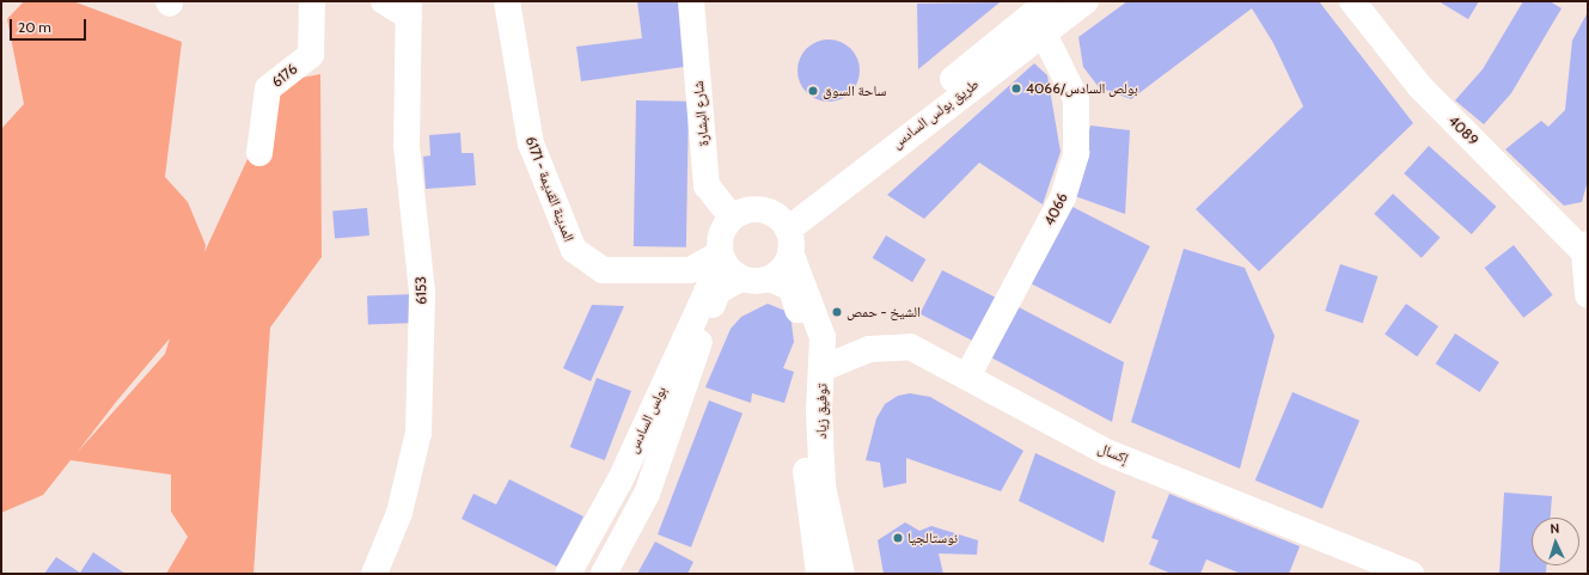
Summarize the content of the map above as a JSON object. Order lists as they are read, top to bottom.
{
  "streets": {
    "street": [
      "6176",
      "شارع البشارة",
      "طريق بولس السادس",
      "4089",
      "المدينة القديمة - 6171",
      "4066",
      "6153",
      "توفيق زياد",
      "بولس السادس",
      "إكسال"
    ]
  },
  "crossings": [
    ["شارع البشارة", "طريق بولس السادس"],
    ["شارع البشارة", "المدينة القديمة - 6171"],
    ["شارع البشارة", "توفيق زياد"],
    ["شارع البشارة", "بولس السادس"],
    ["طريق بولس السادس", "المدينة القديمة - 6171"],
    ["طريق بولس السادس", "4066"],
    ["طريق بولس السادس", "توفيق زياد"],
    ["طريق بولس السادس", "بولس السادس"],
    ["المدينة القديمة - 6171", "توفيق زياد"],
    ["المدينة القديمة - 6171", "بولس السادس"],
    ["4066", "إكسال"],
    ["توفيق زياد", "بولس السادس"],
    ["توفيق زياد", "إكسال"]
  ],
  "places": [
    "بولص السادس/4066",
    "ساحة السوق",
    "الشيخ - حمص",
    "نوستالجيا"
  ],
  "scale_bar": "20 m",
  "north": "top"
}
